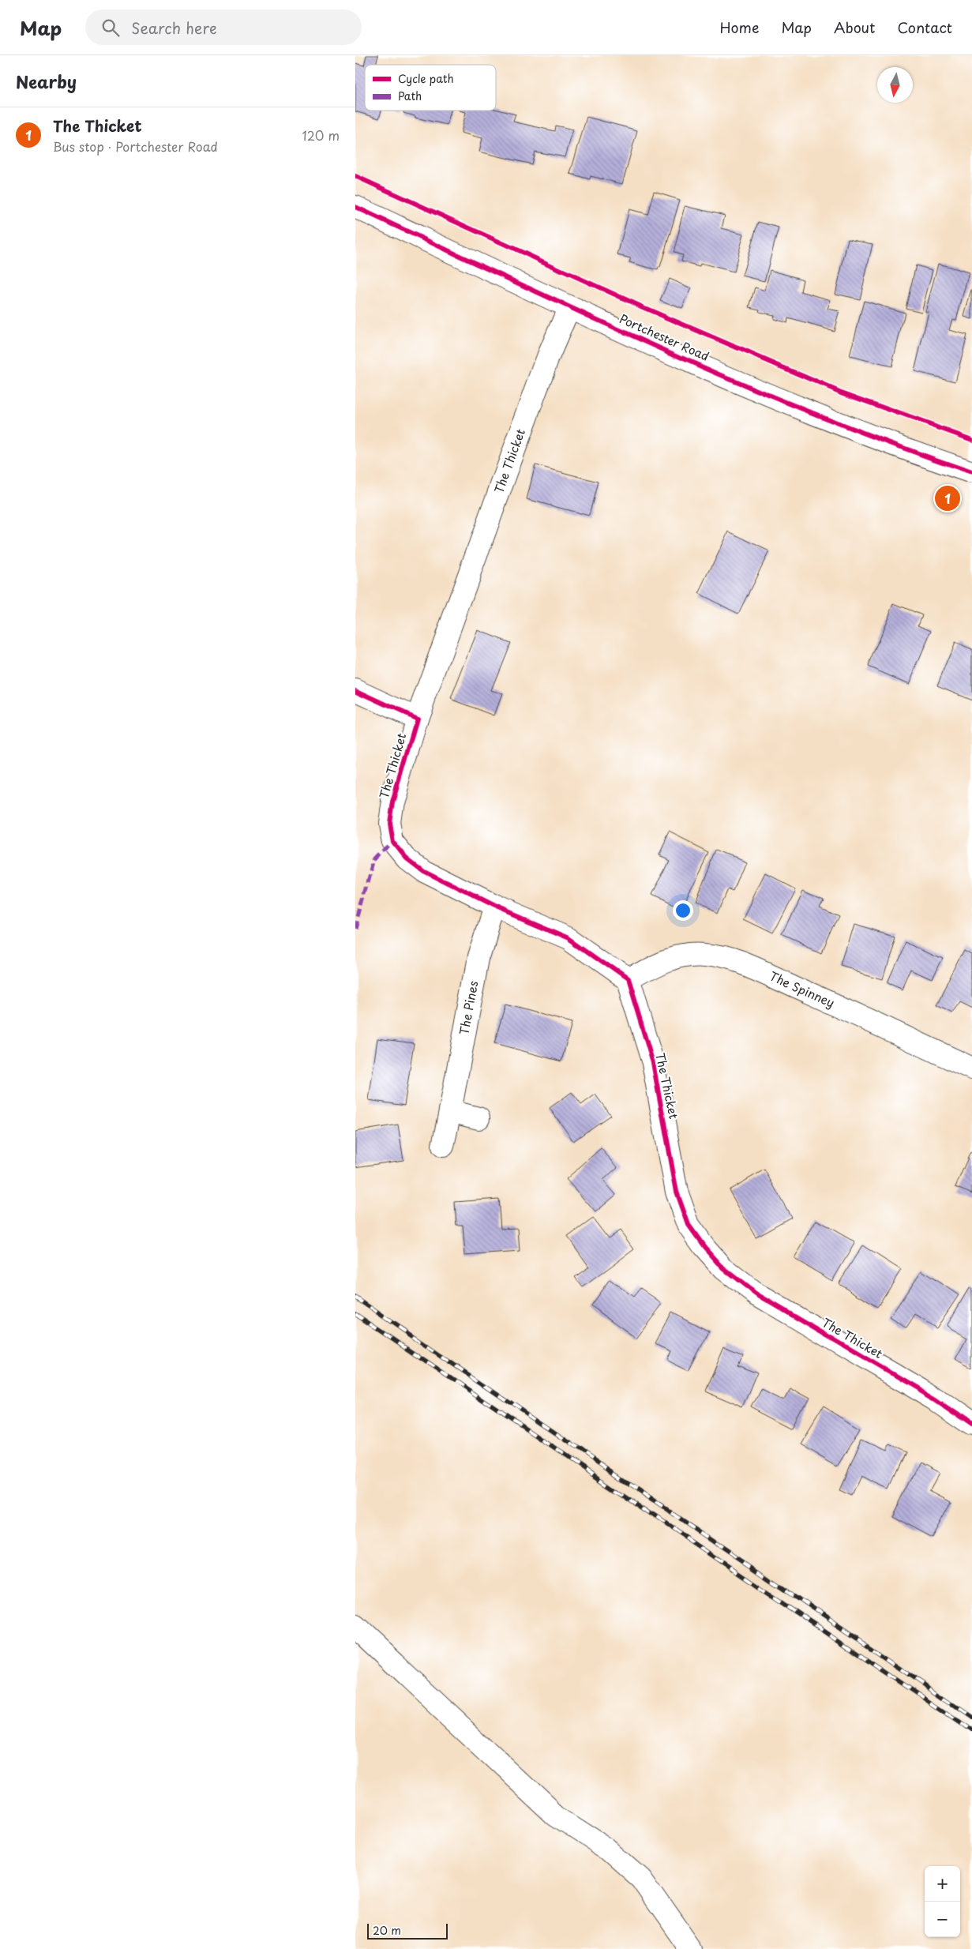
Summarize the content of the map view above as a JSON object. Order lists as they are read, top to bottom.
{
  "streets": {
    "street": [
      "Portchester Road",
      "The Thicket",
      "The Spinney",
      "The Pines"
    ]
  },
  "crossings": [
    ["Portchester Road", "The Thicket"],
    ["The Thicket", "The Spinney"],
    ["The Thicket", "The Pines"]
  ],
  "legend": ["Cycle path", "Path"],
  "scale_bar": "20 m",
  "north": "bottom",
  "page": {
    "header": "Map",
    "search": "Search here",
    "nav": [
      "Home",
      "Map",
      "About",
      "Contact"
    ],
    "heading": "Nearby",
    "list": [
      {
        "mark": "1",
        "name": "The Thicket",
        "note": "Bus stop · Portchester Road",
        "value": "120 m"
      }
    ],
    "pins": "1",
    "map_buttons": ["+", "−"],
    "scale": "20 m"
  }
}
